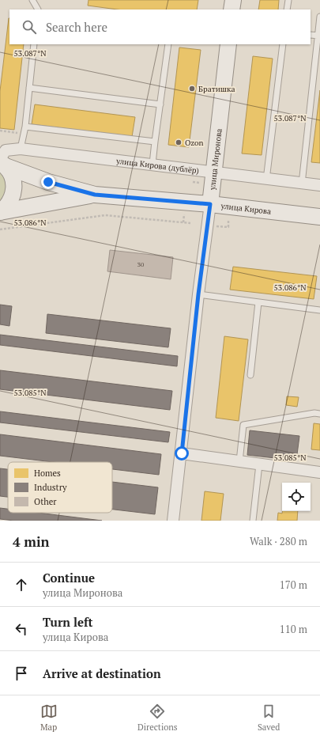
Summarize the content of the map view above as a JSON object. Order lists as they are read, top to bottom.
{
  "streets": {
    "main road": ["улица Миронова", "улица Кирова"],
    "street": ["улица Кирова (дублёр)"]
  },
  "crossings": [
    ["улица Миронова", "улица Кирова (дублёр)"],
    ["улица Миронова", "улица Кирова"],
    ["улица Кирова (дублёр)", "улица Кирова"]
  ],
  "places": ["Братишка", "Ozon"],
  "house_numbers": ["30"],
  "legend": ["Homes", "Industry", "Other"],
  "page": {
    "search": "Search here",
    "heading": ["4 min", "Walk · 280 m"],
    "list": [
      ["Continue", "улица Миронова", "170 m"],
      ["Turn left", "улица Кирова", "110 m"],
      "Arrive at destination"
    ],
    "nav": ["Map", "Directions", "Saved"]
  },
  "coordinates": ["53.087°N", "53.086°N", "53.085°N"]
}
